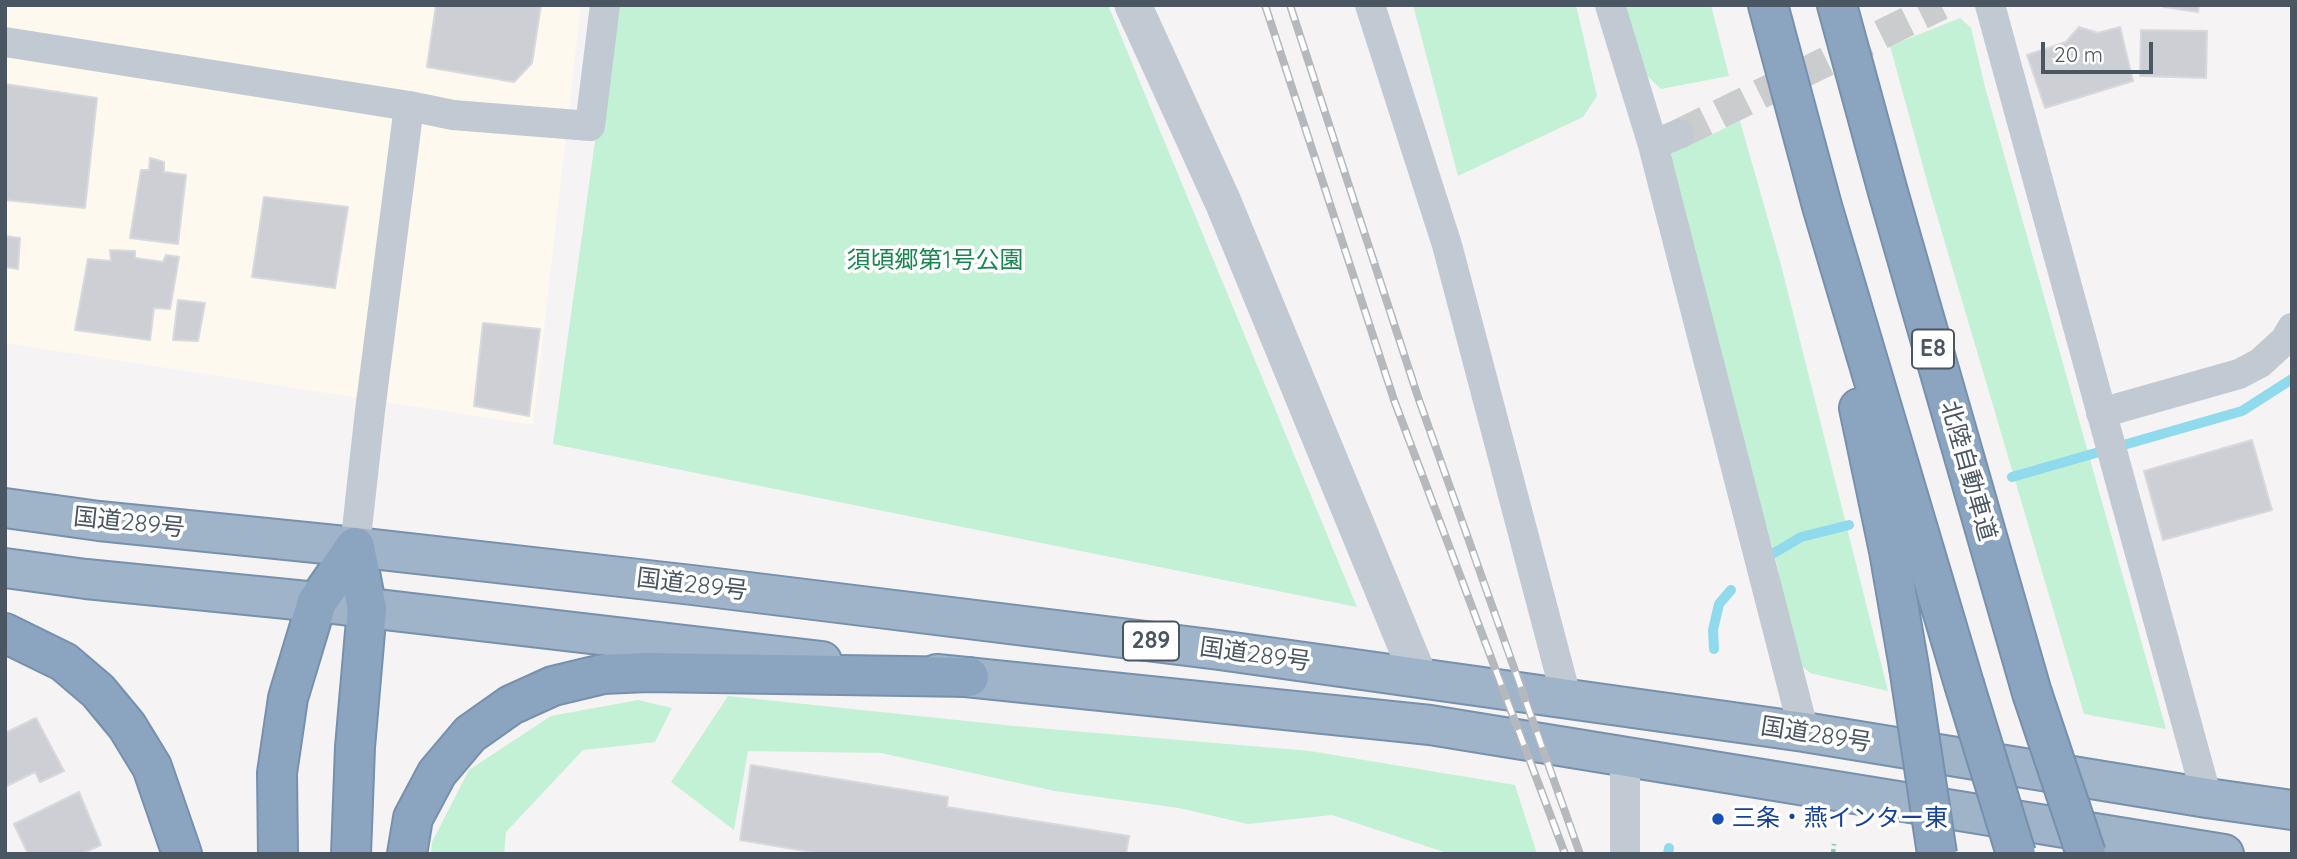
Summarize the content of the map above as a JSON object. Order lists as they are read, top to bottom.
{
  "streets": {
    "highway": [
      "E8",
      "北陸自動車道",
      "国道289号",
      "289"
    ]
  },
  "parks": ["須頃郷第1号公園"],
  "places": ["三条・燕インター東"],
  "scale_bar": "20 m"
}
